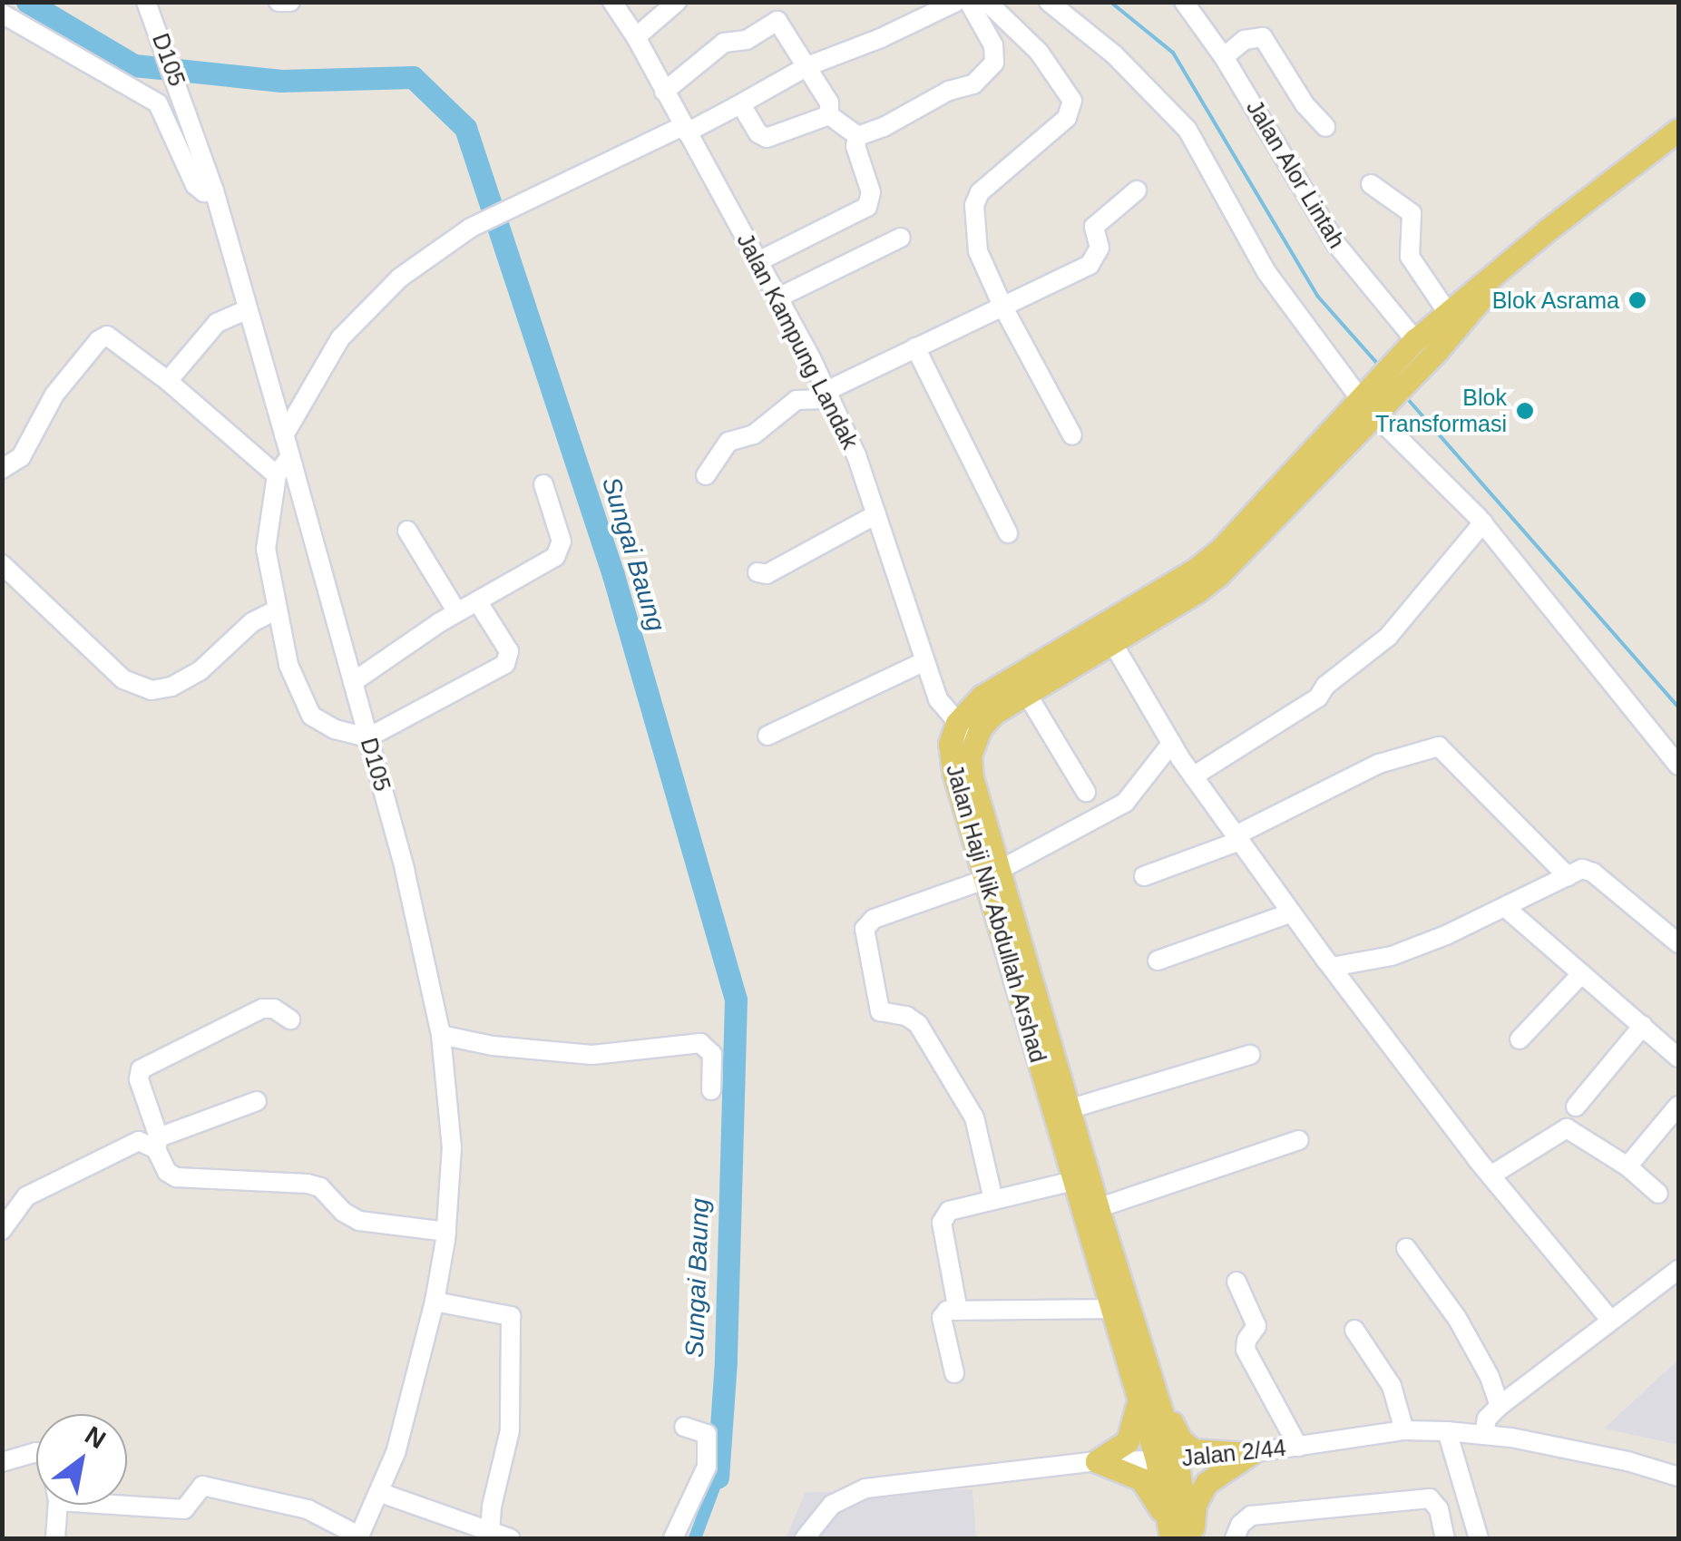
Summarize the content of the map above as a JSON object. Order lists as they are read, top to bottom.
{
  "streets": {
    "main road": ["Jalan Haji Nik Abdullah Arshad"],
    "street": [
      "D105",
      "Jalan Alor Lintah",
      "Jalan Kampung Landak",
      "Jalan 2/44"
    ]
  },
  "crossings": [
    ["Jalan Alor Lintah", "Jalan Haji Nik Abdullah Arshad"],
    ["Jalan Kampung Landak", "Jalan Haji Nik Abdullah Arshad"],
    ["Jalan Haji Nik Abdullah Arshad", "Jalan 2/44"]
  ],
  "water": ["Sungai Baung"],
  "places": ["Blok Asrama", "Blok Transformasi"],
  "north": "top right"
}
